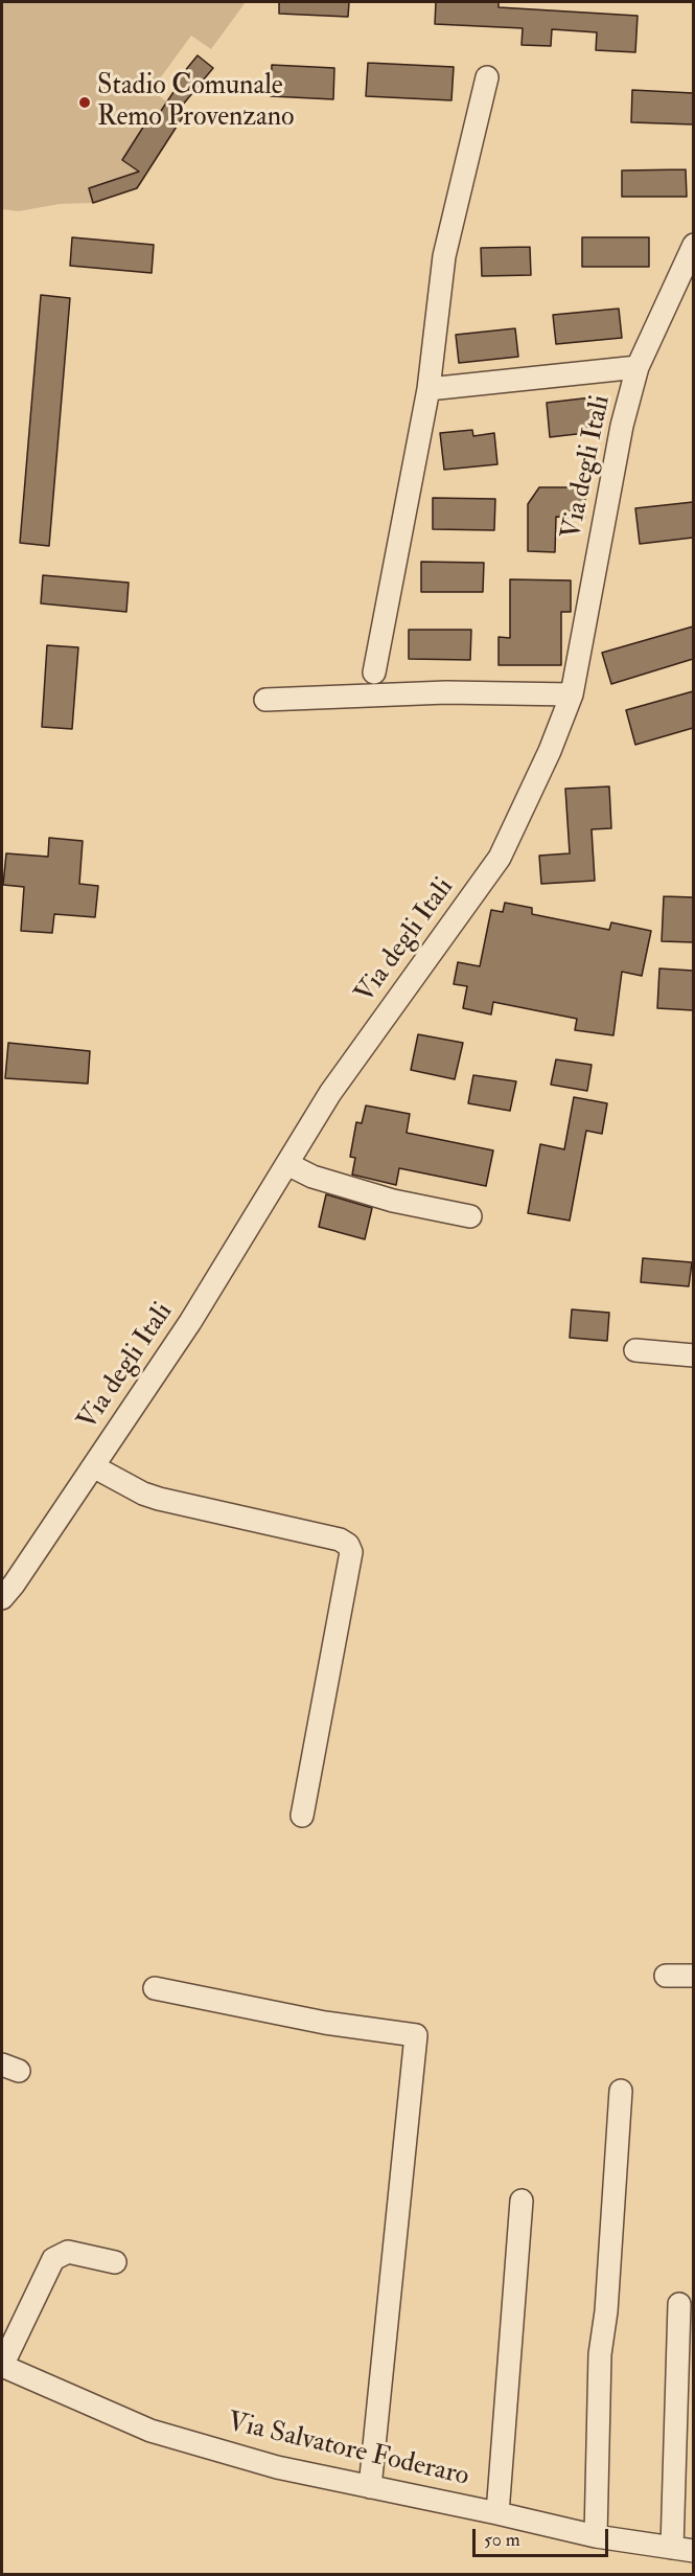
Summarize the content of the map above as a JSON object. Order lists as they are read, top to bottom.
{
  "streets": {
    "street": ["Via degli Itali", "Via Salvatore Foderaro"]
  },
  "places": ["Stadio Comunale Remo Provenzano"],
  "scale_bar": "50 m"
}
